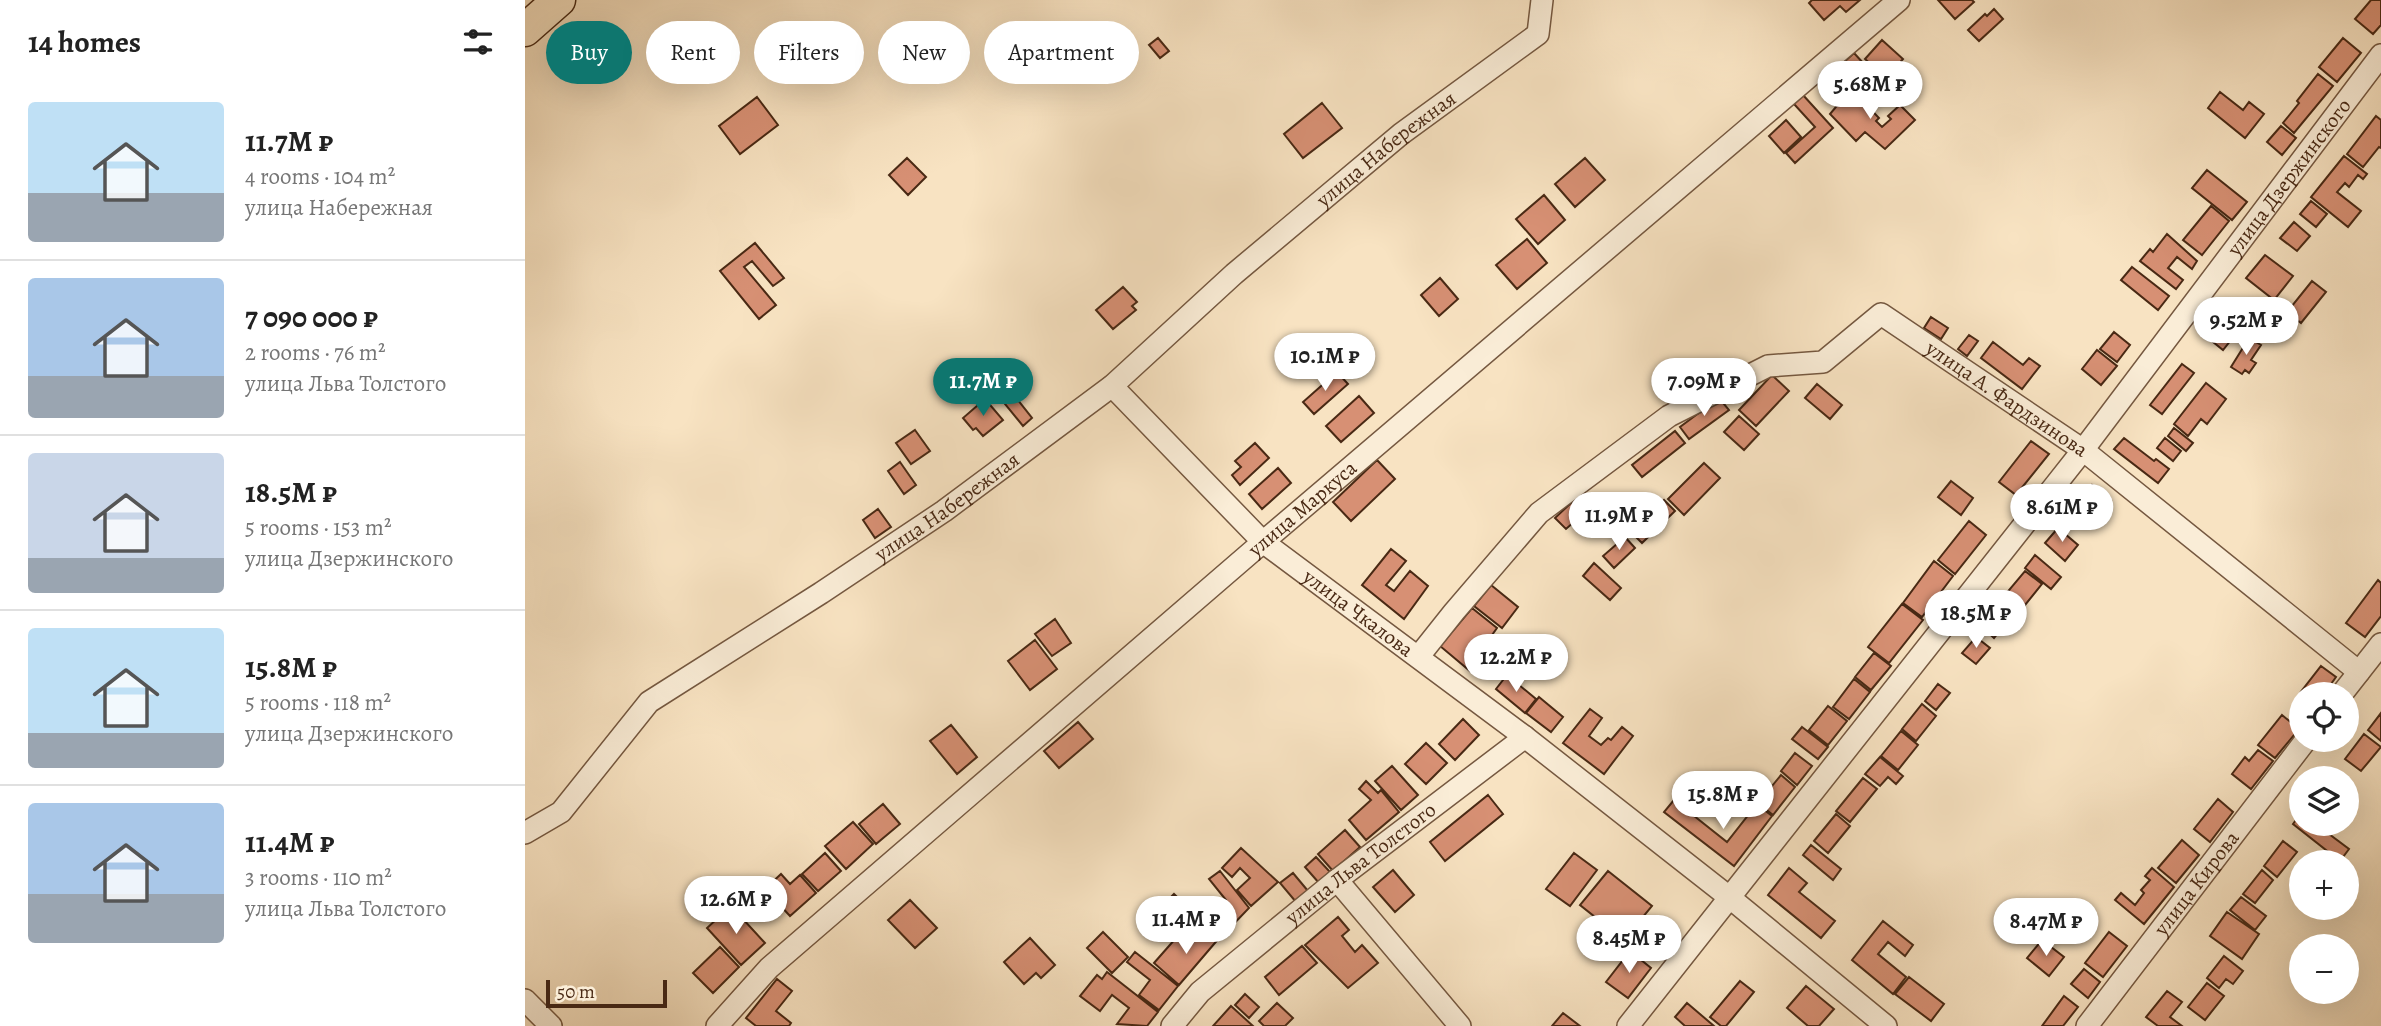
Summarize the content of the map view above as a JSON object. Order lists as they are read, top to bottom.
{
  "streets": {
    "street": [
      "улица Набережная",
      "улица Дзержинского",
      "улица А. Фардзинова",
      "улица Маркуса",
      "улица Чкалова",
      "улица Льва Толстого",
      "улица Кирова"
    ]
  },
  "crossings": [
    ["улица Набережная", "улица Чкалова"],
    ["улица Дзержинского", "улица А. Фардзинова"],
    ["улица Дзержинского", "улица Чкалова"],
    ["улица А. Фардзинова", "улица Чкалова"],
    ["улица Маркуса", "улица Чкалова"],
    ["улица Чкалова", "улица Льва Толстого"]
  ],
  "scale_bar": "50 m",
  "page": {
    "heading": "14 homes",
    "chip": [
      "Buy",
      "Rent",
      "Filters",
      "New",
      "Apartment"
    ],
    "price": [
      "5.68M ₽",
      "9.52M ₽",
      "10.1M ₽",
      "11.7M ₽",
      "7.09M ₽",
      "8.61M ₽",
      "11.9M ₽",
      "18.5M ₽",
      "12.2M ₽",
      "15.8M ₽",
      "12.6M ₽",
      "11.4M ₽",
      "8.47M ₽",
      "8.45M ₽"
    ],
    "list": [
      {
        "name": "11.7M ₽",
        "note": "4 rooms · 104 m² · улица Набережная"
      },
      {
        "name": "7 090 000 ₽",
        "note": "2 rooms · 76 m² · улица Льва Толстого"
      },
      {
        "name": "18.5M ₽",
        "note": "5 rooms · 153 m² · улица Дзержинского"
      },
      {
        "name": "15.8M ₽",
        "note": "5 rooms · 118 m² · улица Дзержинского"
      },
      {
        "name": "11.4M ₽",
        "note": "3 rooms · 110 m² · улица Льва Толстого"
      }
    ],
    "map_buttons": ["+", "−"],
    "scale": "50 m"
  }
}
